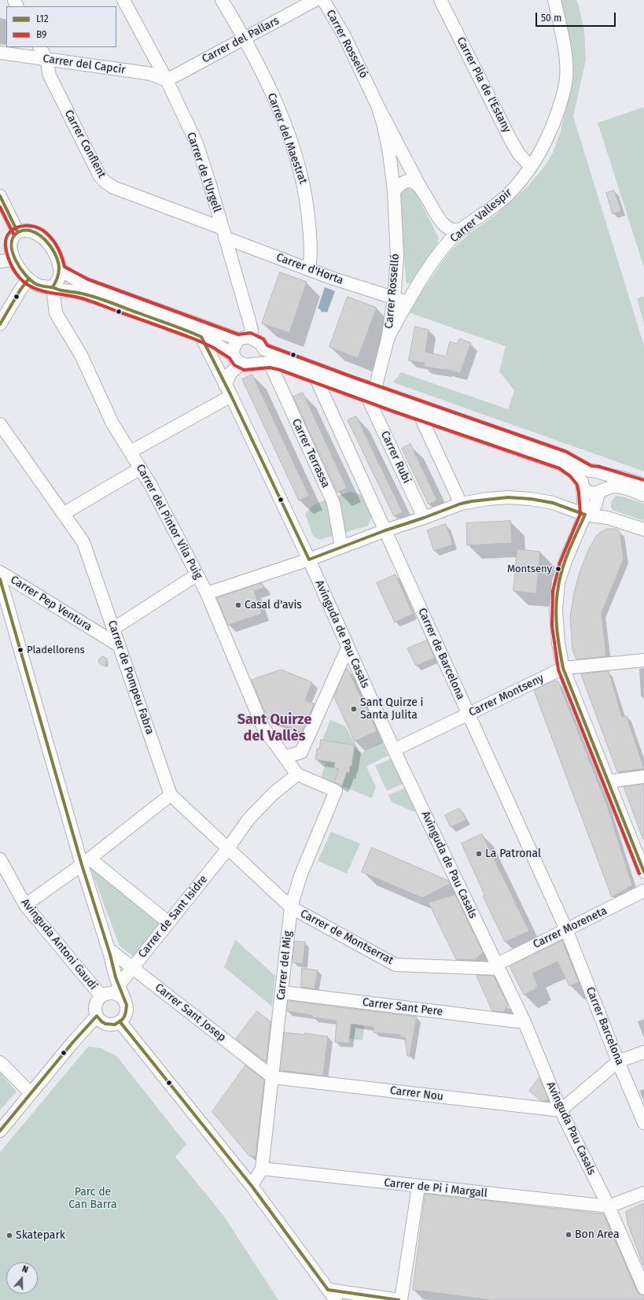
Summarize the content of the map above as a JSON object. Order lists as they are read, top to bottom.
{
  "streets": {
    "street": [
      "Carrer del Pallars",
      "Carrer Rosselló",
      "Carrer del Capcir",
      "Carrer Pla de l'Estany",
      "Carrer del Maestrat",
      "Carrer Conflent",
      "Carrer de l'Urgell",
      "Carrer Vallespir",
      "Carrer d'Horta",
      "Carrer Terrassa",
      "Carrer Rubí",
      "Carrer del Pintor Vila Puig",
      "Carrer Pep Ventura",
      "Avinguda de Pau Casals",
      "Carrer de Barcelona",
      "Carrer de Pompeu Fabra",
      "Carrer Montseny",
      "Carrer de Sant Isidre",
      "Carrer Moreneta",
      "Carrer de Montserrat",
      "Avinguda Antoni Gaudí",
      "Carrer del Mig",
      "Carrer Sant Pere",
      "Carrer Sant Josep",
      "Carrer Barcelona",
      "Carrer Nou",
      "Avinguda Pau Casals",
      "Carrer de Pi i Margall"
    ]
  },
  "crossings": [
    ["Carrer del Pallars", "Carrer del Capcir"],
    ["Carrer del Pallars", "Carrer del Maestrat"],
    ["Carrer del Pallars", "Carrer de l'Urgell"],
    ["Carrer Rosselló", "Carrer Vallespir"],
    ["Carrer Rosselló", "Carrer d'Horta"],
    ["Carrer Rosselló", "Carrer Rubí"],
    ["Carrer del Capcir", "Carrer Conflent"],
    ["Carrer del Capcir", "Carrer de l'Urgell"],
    ["Carrer Pla de l'Estany", "Carrer Vallespir"],
    ["Carrer del Maestrat", "Carrer d'Horta"],
    ["Carrer Conflent", "Carrer de l'Urgell"],
    ["Carrer Conflent", "Carrer d'Horta"],
    ["Carrer de l'Urgell", "Carrer d'Horta"],
    ["Carrer del Pintor Vila Puig", "Carrer de Sant Isidre"],
    ["Carrer del Pintor Vila Puig", "Carrer del Mig"],
    ["Carrer Pep Ventura", "Carrer de Pompeu Fabra"],
    ["Avinguda de Pau Casals", "Carrer Montseny"],
    ["Avinguda de Pau Casals", "Carrer Moreneta"],
    ["Avinguda de Pau Casals", "Carrer de Montserrat"],
    ["Avinguda de Pau Casals", "Avinguda Pau Casals"],
    ["Carrer de Barcelona", "Carrer Montseny"],
    ["Carrer de Barcelona", "Carrer Moreneta"],
    ["Carrer de Barcelona", "Carrer Barcelona"],
    ["Carrer de Pompeu Fabra", "Carrer de Sant Isidre"],
    ["Carrer de Pompeu Fabra", "Carrer de Montserrat"],
    ["Carrer de Pompeu Fabra", "Carrer del Mig"],
    ["Carrer de Sant Isidre", "Carrer del Mig"],
    ["Carrer de Sant Isidre", "Carrer Sant Josep"],
    ["Carrer Moreneta", "Carrer de Montserrat"],
    ["Carrer Moreneta", "Carrer Barcelona"],
    ["Carrer Moreneta", "Avinguda Pau Casals"],
    ["Carrer de Montserrat", "Carrer del Mig"],
    ["Carrer de Montserrat", "Avinguda Pau Casals"],
    ["Carrer del Mig", "Carrer Sant Pere"],
    ["Carrer del Mig", "Carrer Sant Josep"],
    ["Carrer del Mig", "Carrer Nou"],
    ["Carrer del Mig", "Carrer de Pi i Margall"],
    ["Carrer Sant Pere", "Avinguda Pau Casals"],
    ["Carrer Sant Josep", "Carrer Nou"],
    ["Carrer Nou", "Avinguda Pau Casals"],
    ["Avinguda Pau Casals", "Carrer de Pi i Margall"]
  ],
  "districts": ["Sant Quirze del Vallès"],
  "parks": ["Parc de Can Barra"],
  "places": [
    "Montseny",
    "Casal d'avis",
    "Pladellorens",
    "Sant Quirze i Santa Julita",
    "La Patronal",
    "Bon Area",
    "Skatepark"
  ],
  "lines": ["transit line L12", "transit line B9"],
  "legend": ["L12", "B9"],
  "scale_bar": "50 m",
  "north": "top"
}
